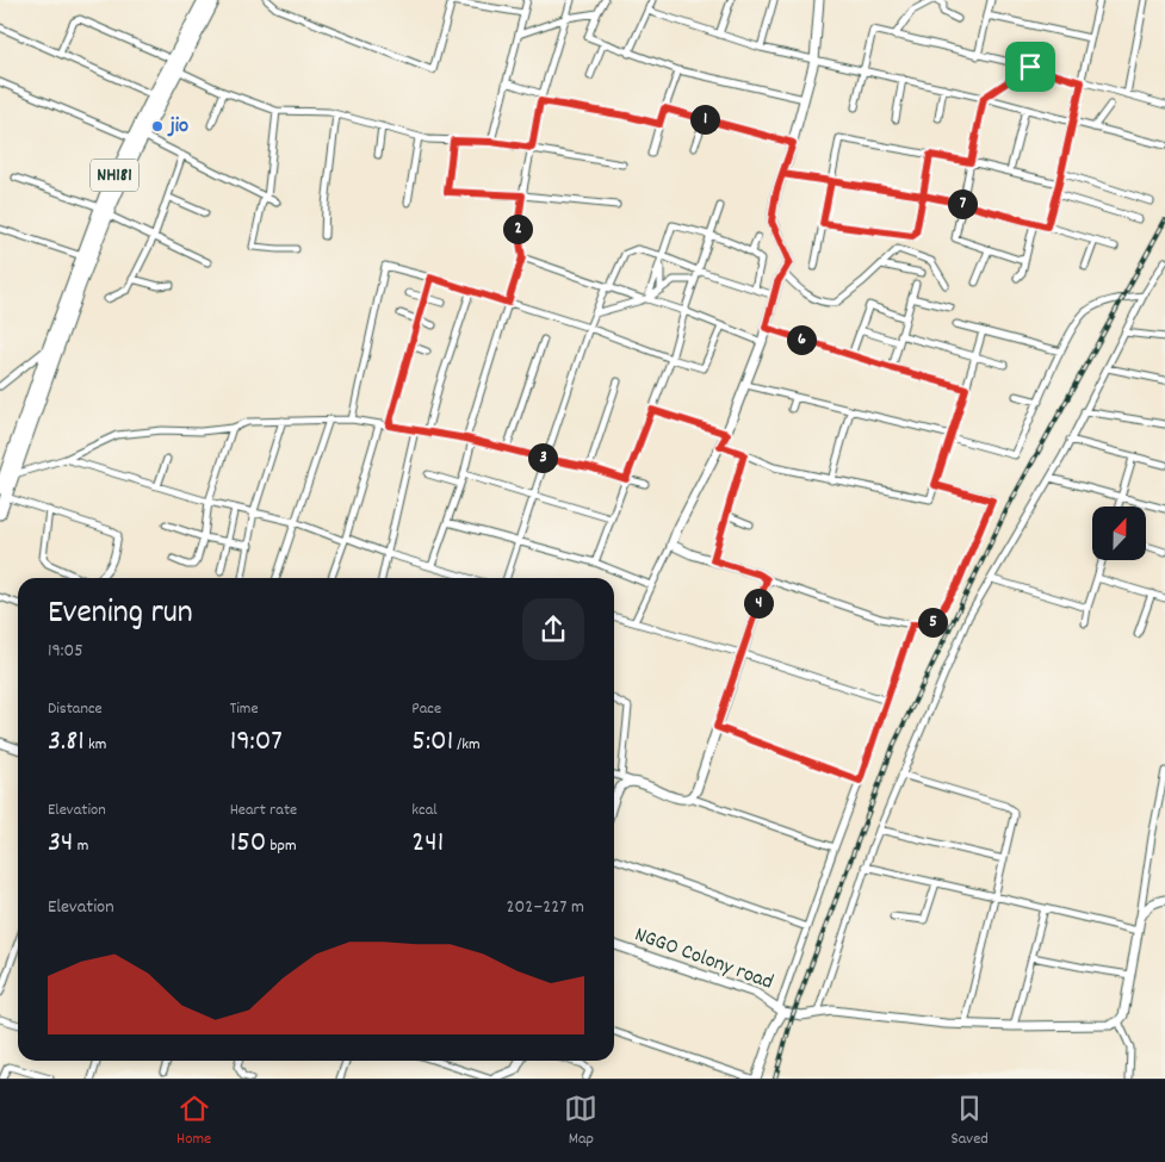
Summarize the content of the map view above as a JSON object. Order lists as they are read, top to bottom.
{
  "streets": {
    "highway": ["NH181"],
    "street": ["NGGO Colony road"]
  },
  "places": ["jio"],
  "north": "top",
  "page": {
    "pins": [
      "1",
      "7",
      "2",
      "6",
      "3",
      "4",
      "5"
    ],
    "heading": ["Evening run", "19:05"],
    "stats": [
      ["Distance", "3.81 km"],
      ["Time", "19:07"],
      ["Pace", "5:01 /km"],
      ["Elevation", "34 m"],
      ["Heart rate", "150 bpm"],
      ["kcal", "241"]
    ],
    "chart": ["Elevation", "202–227 m"],
    "tabs": ["Home", "Map", "Saved"]
  }
}
